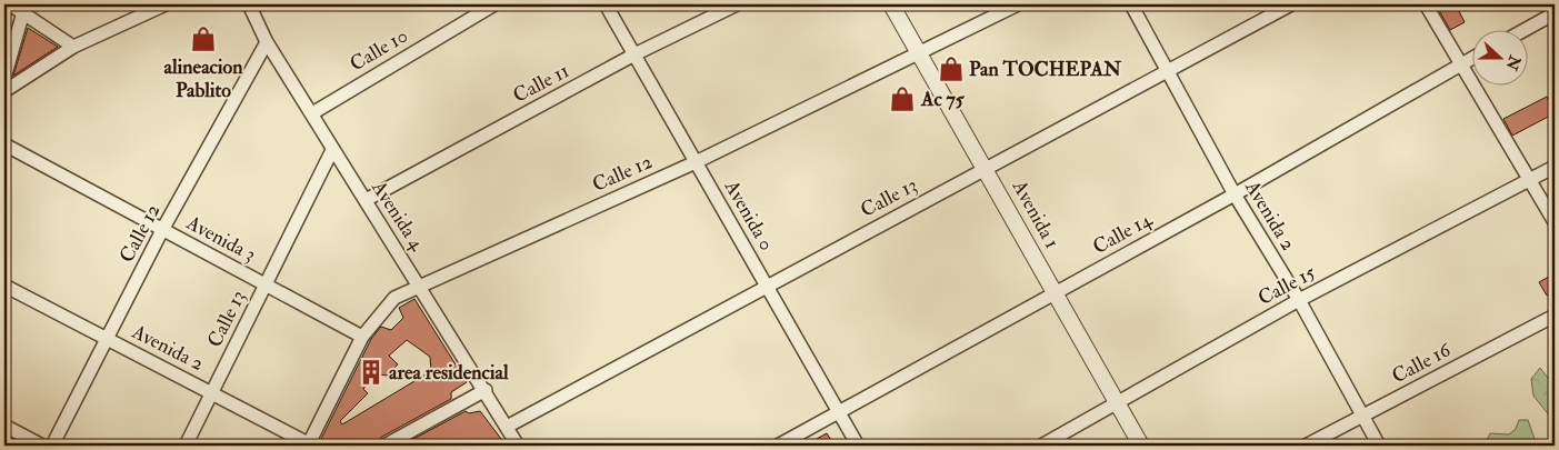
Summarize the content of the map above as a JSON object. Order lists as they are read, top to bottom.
{
  "streets": {
    "street": [
      "Calle 10",
      "Calle 11",
      "Calle 12",
      "Calle 13",
      "Avenida 1",
      "Avenida 4",
      "Avenida 0",
      "Avenida 2",
      "Calle 14",
      "Avenida 3",
      "Calle 15",
      "Calle 16"
    ]
  },
  "crossings": [
    ["Calle 10", "Avenida 4"],
    ["Calle 11", "Avenida 4"],
    ["Calle 11", "Avenida 0"],
    ["Calle 12", "Avenida 1"],
    ["Calle 12", "Avenida 4"],
    ["Calle 12", "Avenida 0"],
    ["Calle 12", "Avenida 2"],
    ["Calle 12", "Avenida 3"],
    ["Calle 13", "Avenida 1"],
    ["Calle 13", "Avenida 4"],
    ["Calle 13", "Avenida 0"],
    ["Calle 13", "Avenida 2"],
    ["Calle 13", "Avenida 3"],
    ["Avenida 1", "Calle 14"],
    ["Avenida 1", "Calle 15"],
    ["Avenida 0", "Calle 14"],
    ["Avenida 2", "Calle 14"],
    ["Avenida 2", "Calle 15"],
    ["Avenida 2", "Calle 16"]
  ],
  "places": {
    "shop": ["alineacion Pablito", "Pan TOCHEPAN", "Ac 75"],
    "building": ["area residencial"]
  },
  "north": "right"
}
